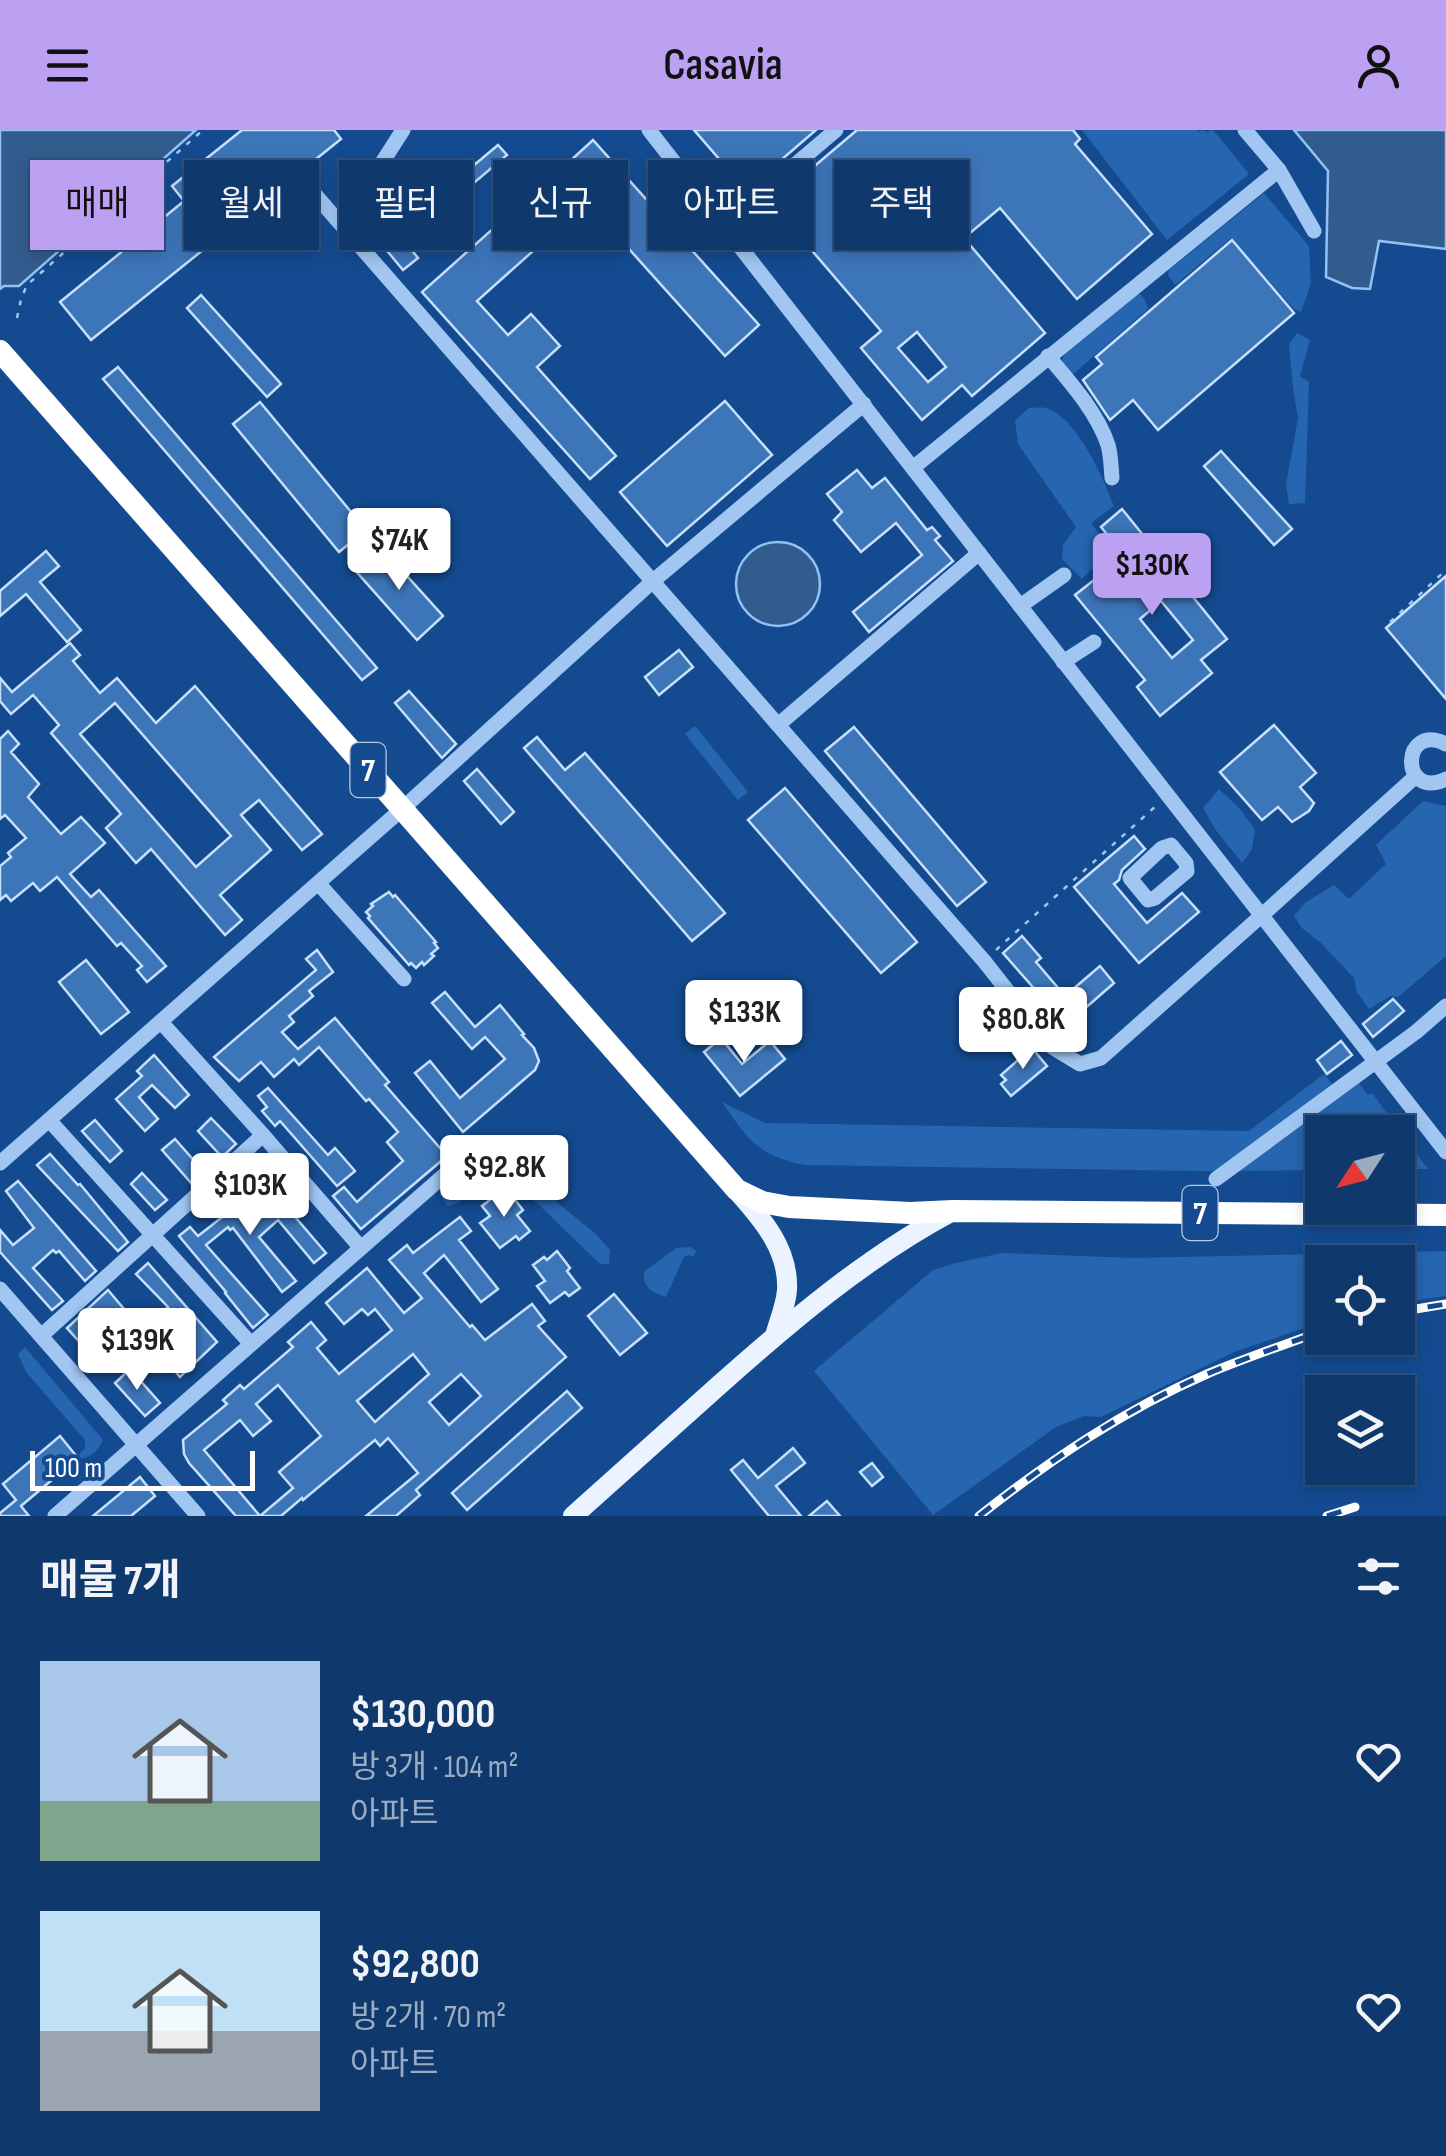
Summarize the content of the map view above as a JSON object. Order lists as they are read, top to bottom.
{
  "streets": {
    "highway": ["7"]
  },
  "scale_bar": "100 m",
  "north": "bottom left",
  "page": {
    "header": "Casavia",
    "chip": [
      "매매",
      "월세",
      "필터",
      "신규",
      "아파트",
      "주택"
    ],
    "price": [
      "$74K",
      "$130K",
      "$133K",
      "$80.8K",
      "$92.8K",
      "$103K",
      "$139K"
    ],
    "scale": "100 m",
    "heading": "매물 7개",
    "list": [
      {
        "name": "$130,000",
        "note": "방 3개 · 104 m² · 아파트"
      },
      {
        "name": "$92,800",
        "note": "방 2개 · 70 m² · 아파트"
      }
    ]
  }
}
